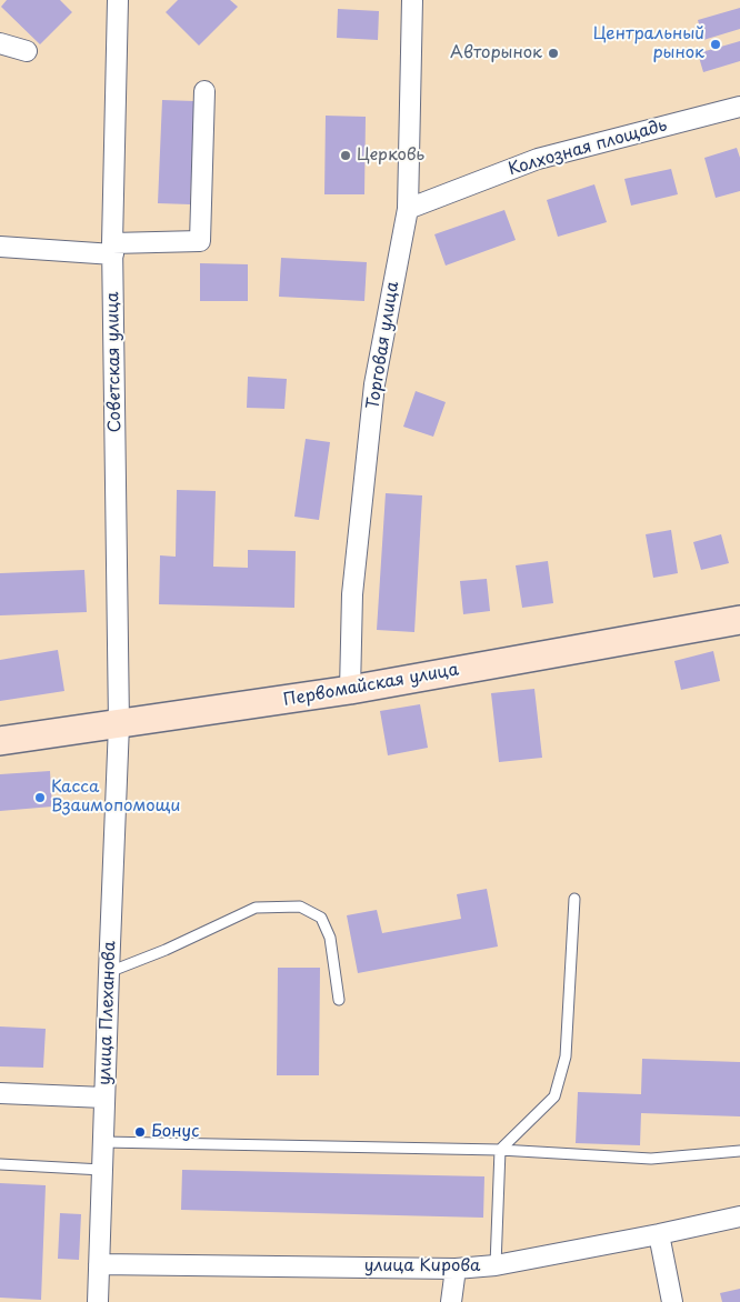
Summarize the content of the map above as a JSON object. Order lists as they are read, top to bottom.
{
  "streets": {
    "main road": ["Первомайская улица"],
    "street": [
      "Колхозная площадь",
      "Торговая улица",
      "Советская улица",
      "улица Плеханова",
      "улица Кирова"
    ]
  },
  "crossings": [
    ["Колхозная площадь", "Торговая улица"],
    ["Торговая улица", "Первомайская улица"],
    ["Советская улица", "Первомайская улица"],
    ["Советская улица", "улица Плеханова"],
    ["Первомайская улица", "улица Плеханова"],
    ["улица Плеханова", "улица Кирова"]
  ],
  "places": [
    "Центральный рынок",
    "Авторынок",
    "Церковь",
    "Касса Взаимопомощи",
    "Бонус"
  ]
}
